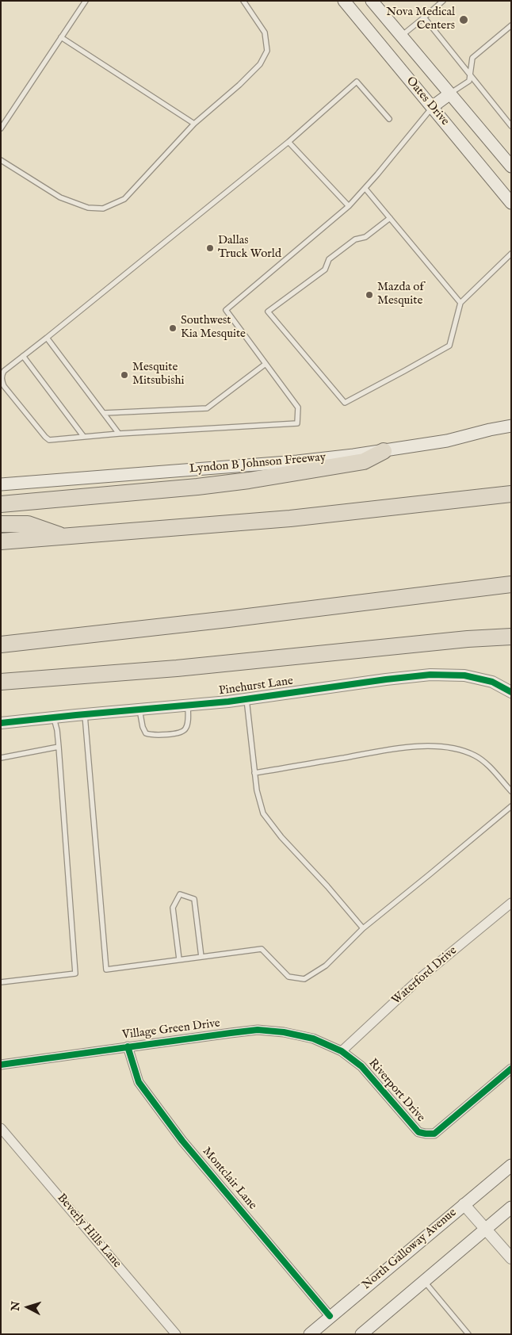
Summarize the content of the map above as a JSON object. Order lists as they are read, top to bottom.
{
  "streets": {
    "main road": ["Oates Drive", "Lyndon B Johnson Freeway", "North Galloway Avenue"],
    "street": [
      "Pinehurst Lane",
      "Waterford Drive",
      "Village Green Drive",
      "Riverport Drive",
      "Montclair Lane",
      "Beverly Hills Lane"
    ]
  },
  "crossings": [
    ["Waterford Drive", "Village Green Drive"],
    ["Waterford Drive", "Riverport Drive"],
    ["Village Green Drive", "Riverport Drive"],
    ["Village Green Drive", "Montclair Lane"],
    ["Montclair Lane", "North Galloway Avenue"]
  ],
  "places": [
    "Nova Medical Centers",
    "Dallas Truck World",
    "Mazda of Mesquite",
    "Southwest Kia Mesquite",
    "Mesquite Mitsubishi"
  ],
  "north": "left"
}
